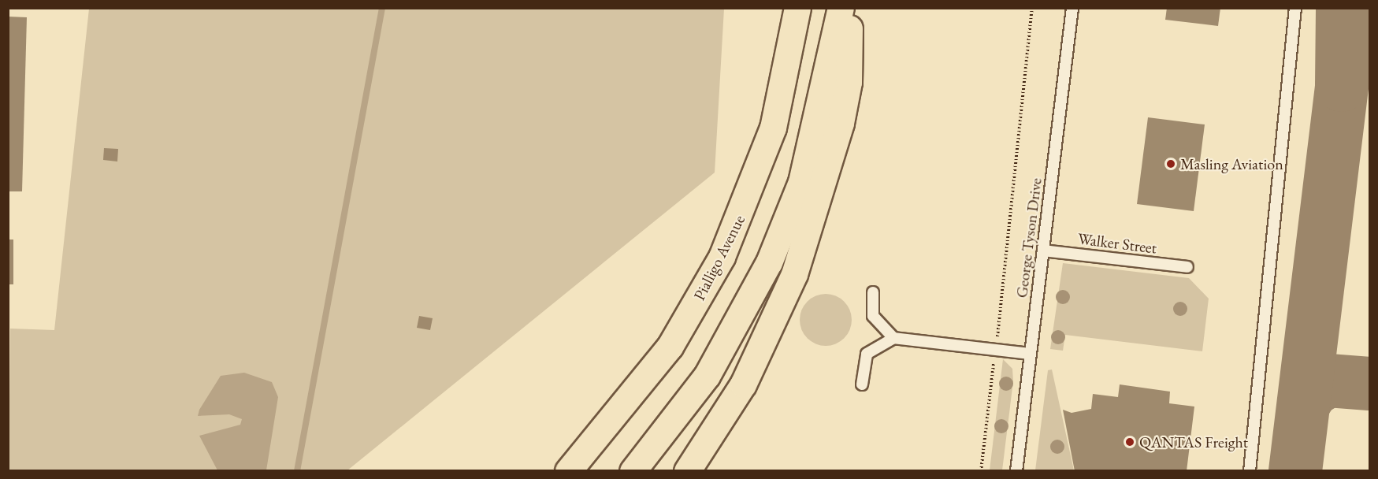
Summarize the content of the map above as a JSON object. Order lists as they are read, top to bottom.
{
  "streets": {
    "main road": ["Pialligo Avenue"],
    "lane": ["George Tyson Drive", "Walker Street"]
  },
  "crossings": [
    ["George Tyson Drive", "Walker Street"]
  ],
  "places": ["Masling Aviation", "QANTAS Freight"]
}
